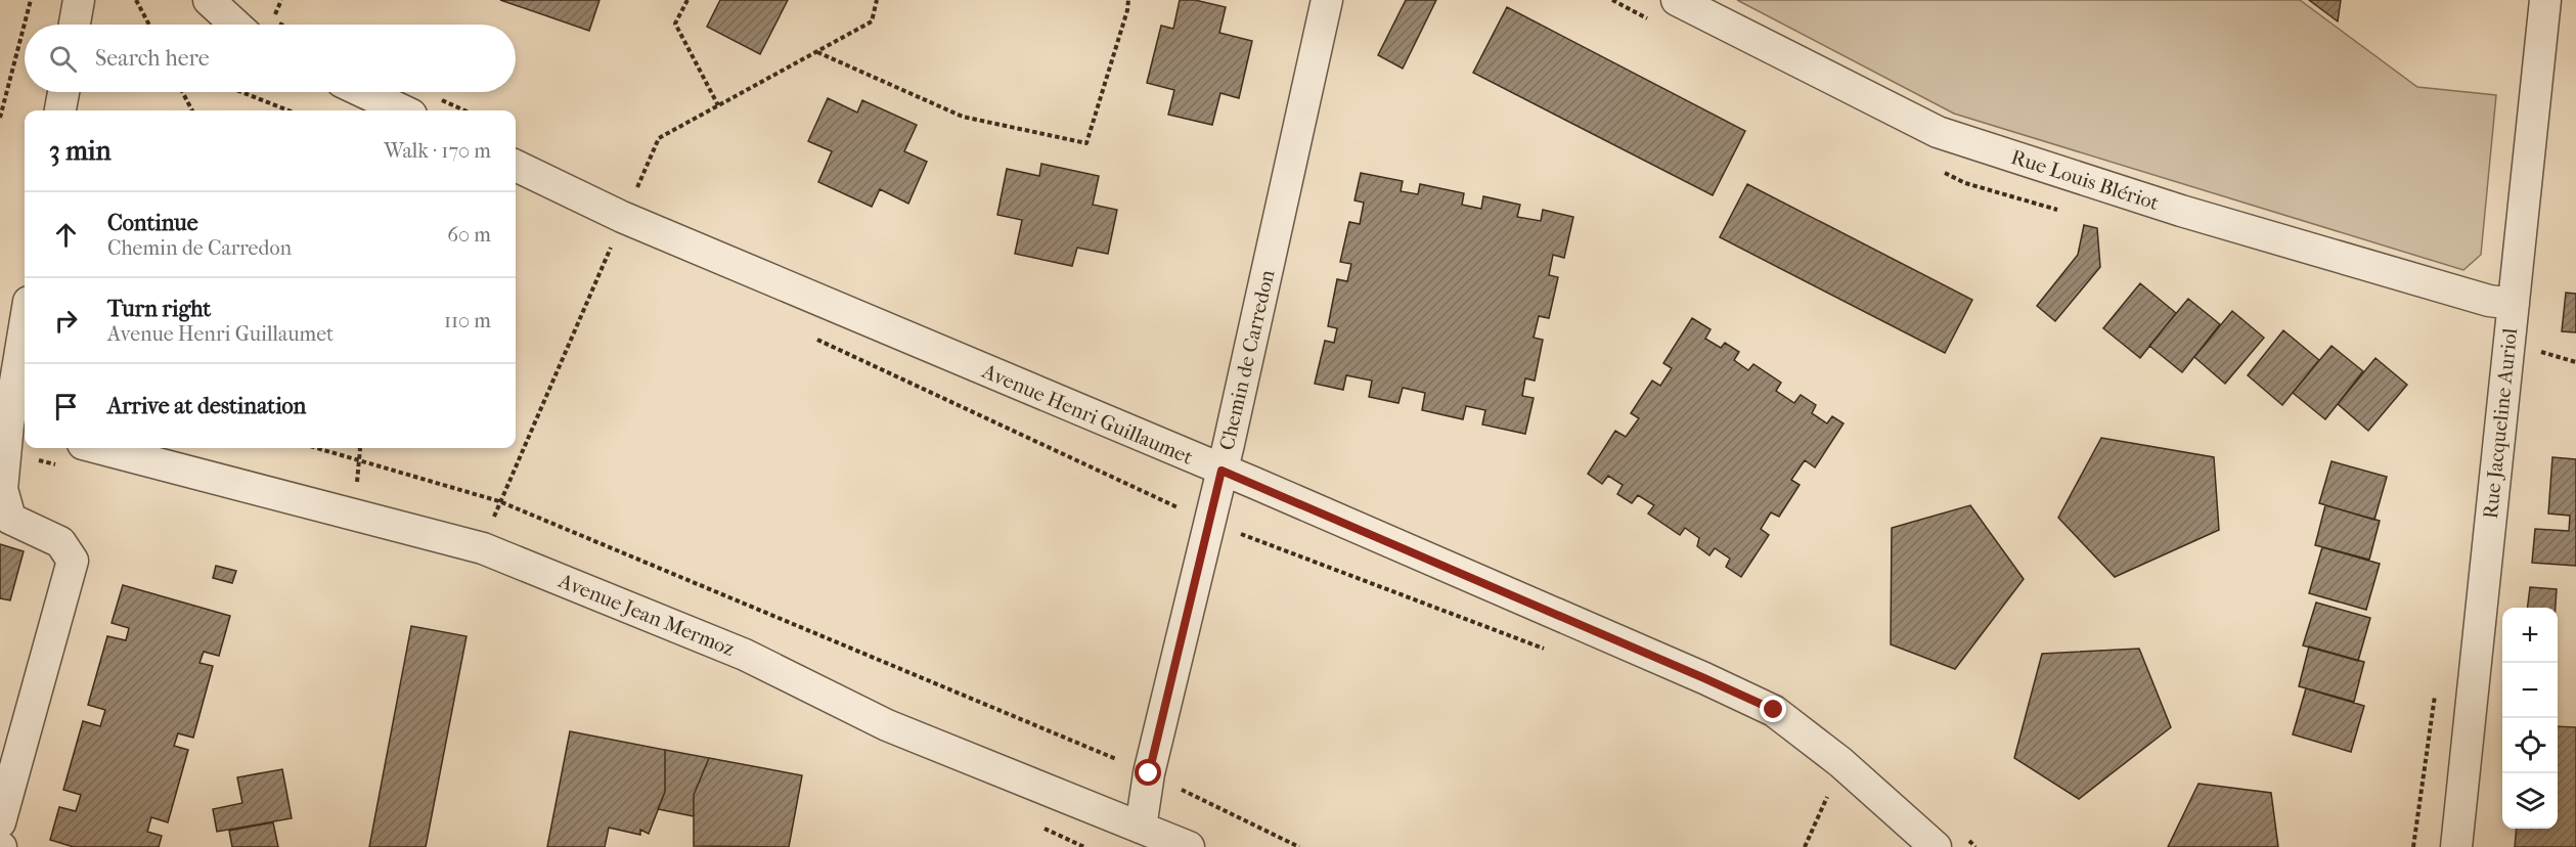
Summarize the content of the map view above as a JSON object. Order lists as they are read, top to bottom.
{
  "streets": {
    "street": [
      "Rue Louis Blériot",
      "Chemin de Carredon",
      "Avenue Henri Guillaumet",
      "Rue Jacqueline Auriol",
      "Avenue Jean Mermoz"
    ]
  },
  "crossings": [
    ["Rue Louis Blériot", "Rue Jacqueline Auriol"],
    ["Chemin de Carredon", "Avenue Henri Guillaumet"],
    ["Chemin de Carredon", "Avenue Jean Mermoz"]
  ],
  "page": {
    "search": "Search here",
    "heading": ["3 min", "Walk · 170 m"],
    "list": [
      ["Continue", "Chemin de Carredon", "60 m"],
      ["Turn right", "Avenue Henri Guillaumet", "110 m"],
      "Arrive at destination"
    ],
    "map_buttons": ["+", "−"]
  }
}
